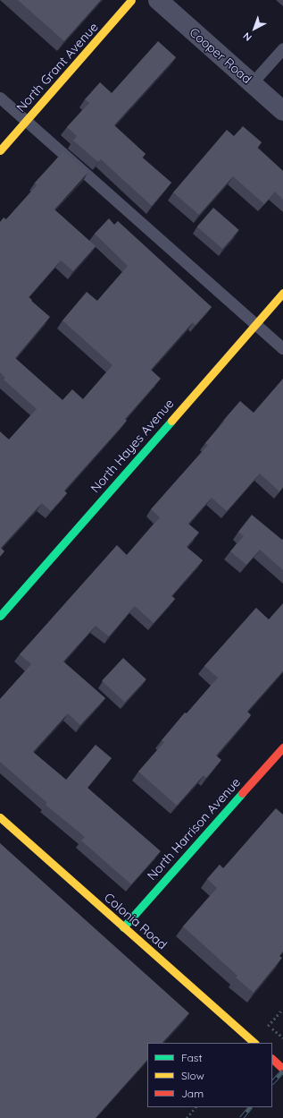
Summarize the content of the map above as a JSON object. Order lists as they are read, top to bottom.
{
  "streets": {
    "street": [
      "Cooper Road",
      "North Grant Avenue",
      "North Hayes Avenue",
      "North Harrison Avenue",
      "Colonia Road"
    ]
  },
  "crossings": [
    ["North Harrison Avenue", "Colonia Road"]
  ],
  "legend": ["Fast", "Slow", "Jam"],
  "north": "bottom left"
}
